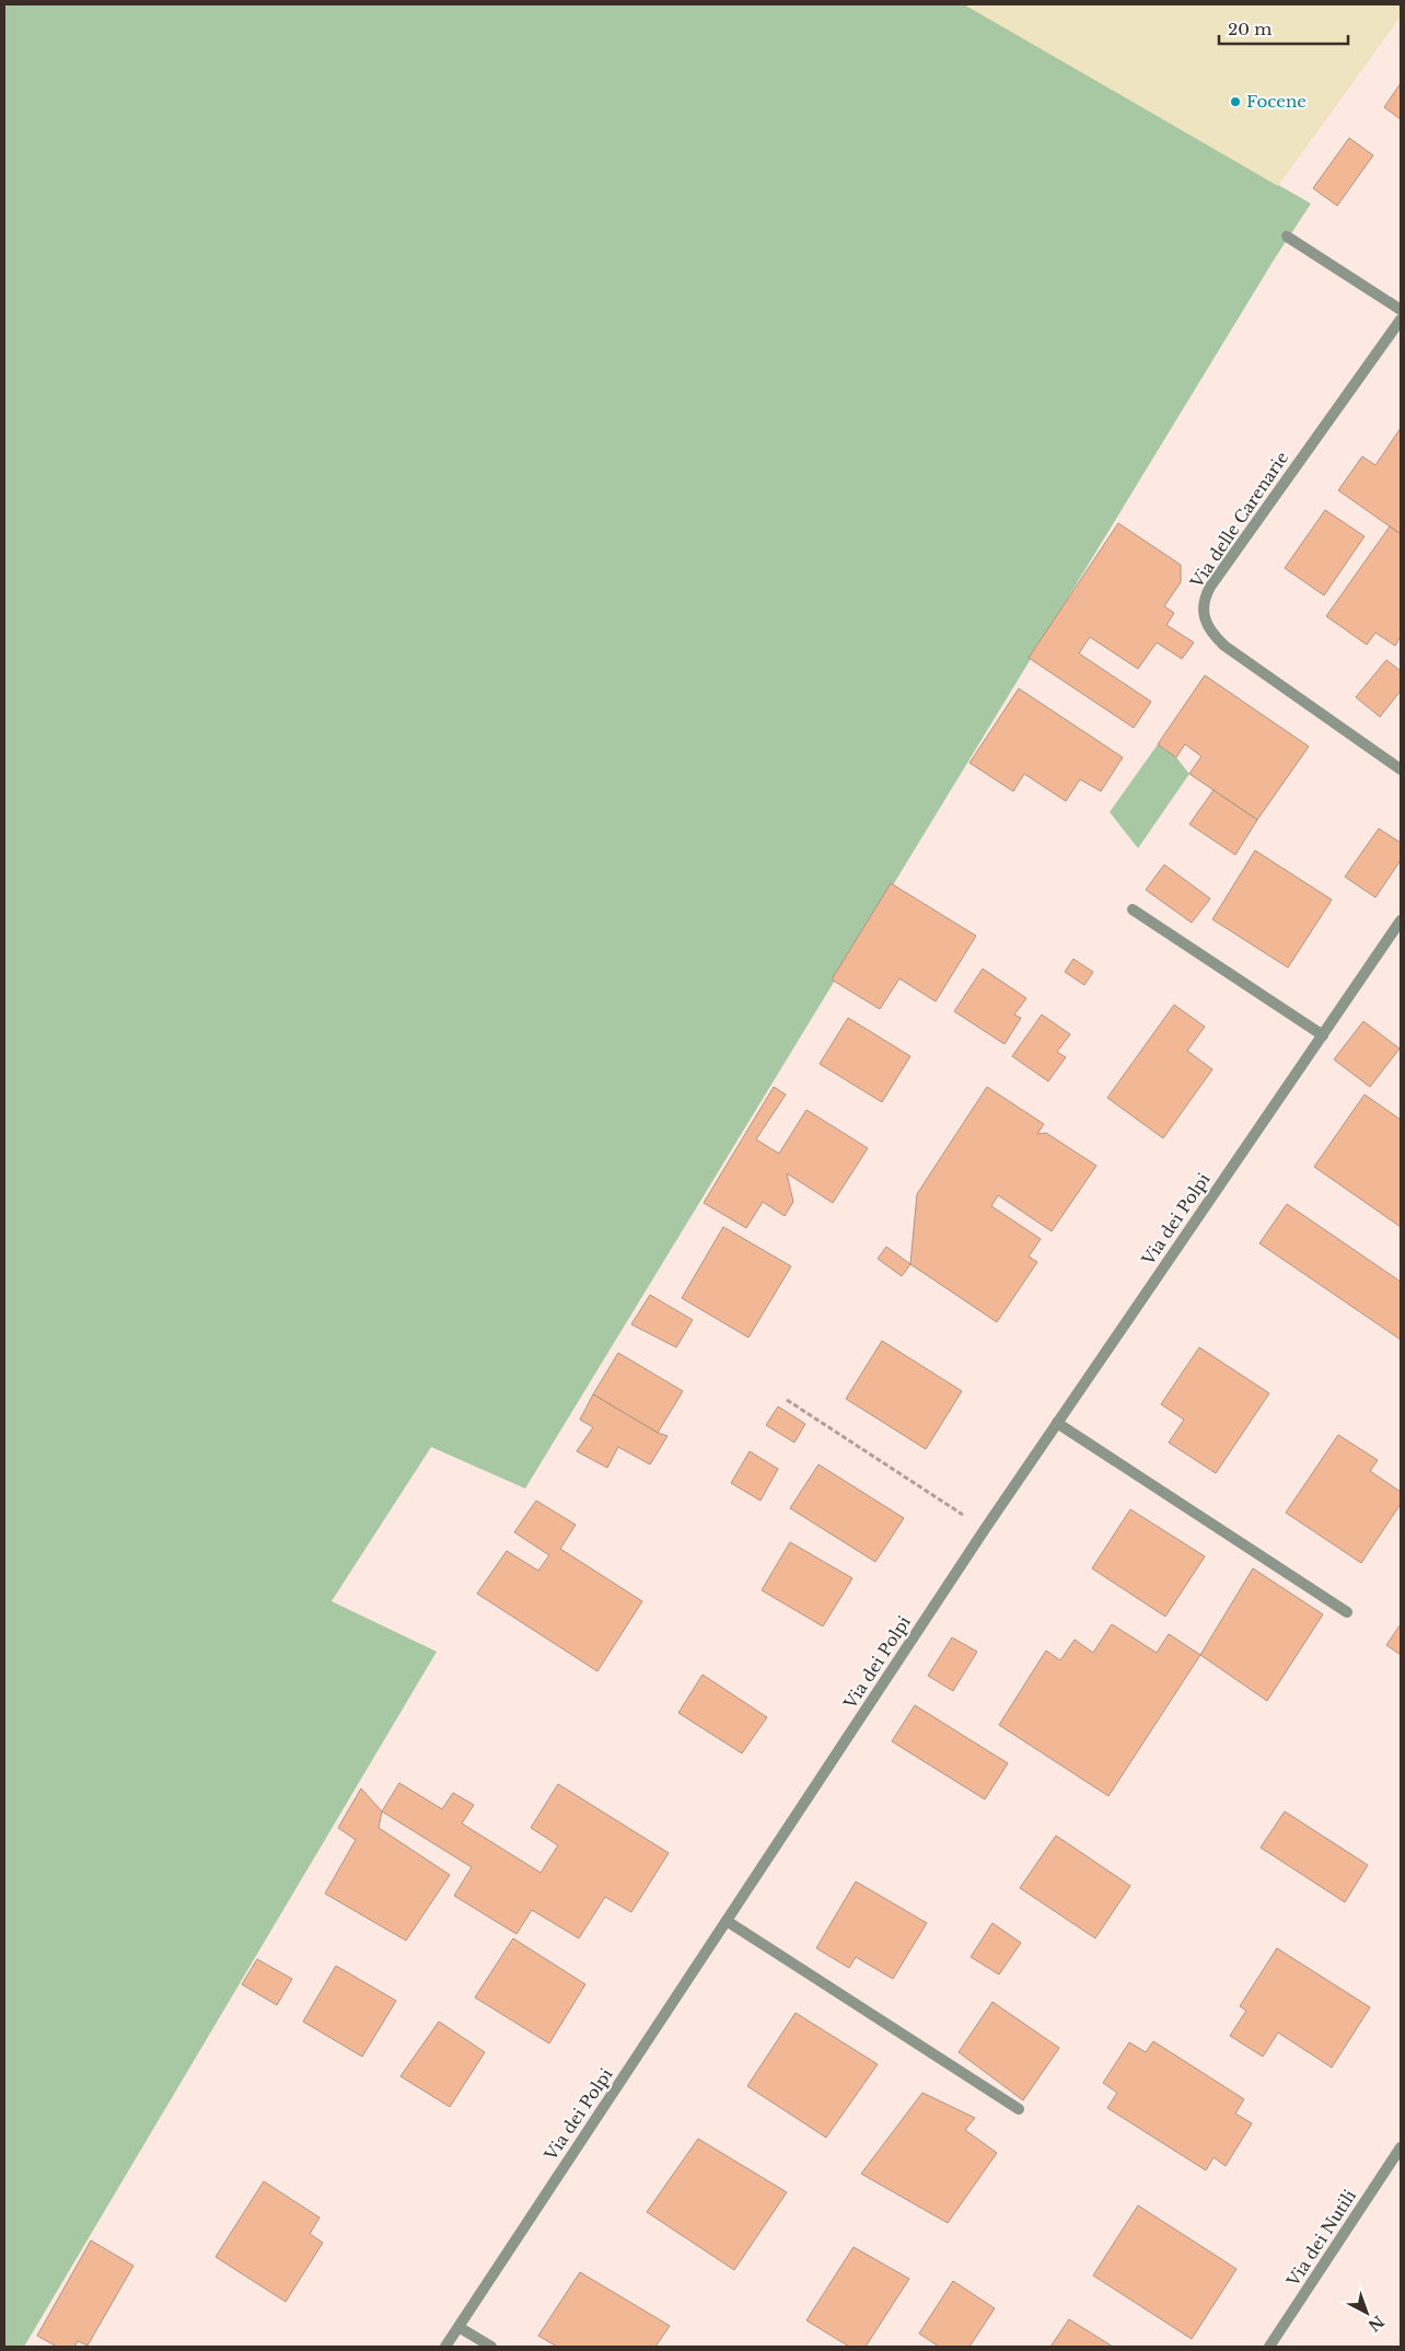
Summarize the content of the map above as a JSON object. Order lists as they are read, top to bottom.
{
  "streets": {
    "street": ["Via delle Carenarie", "Via dei Polpi", "Via dei Nutili"]
  },
  "places": ["Focene"],
  "scale_bar": "20 m",
  "north": "bottom right"
}
